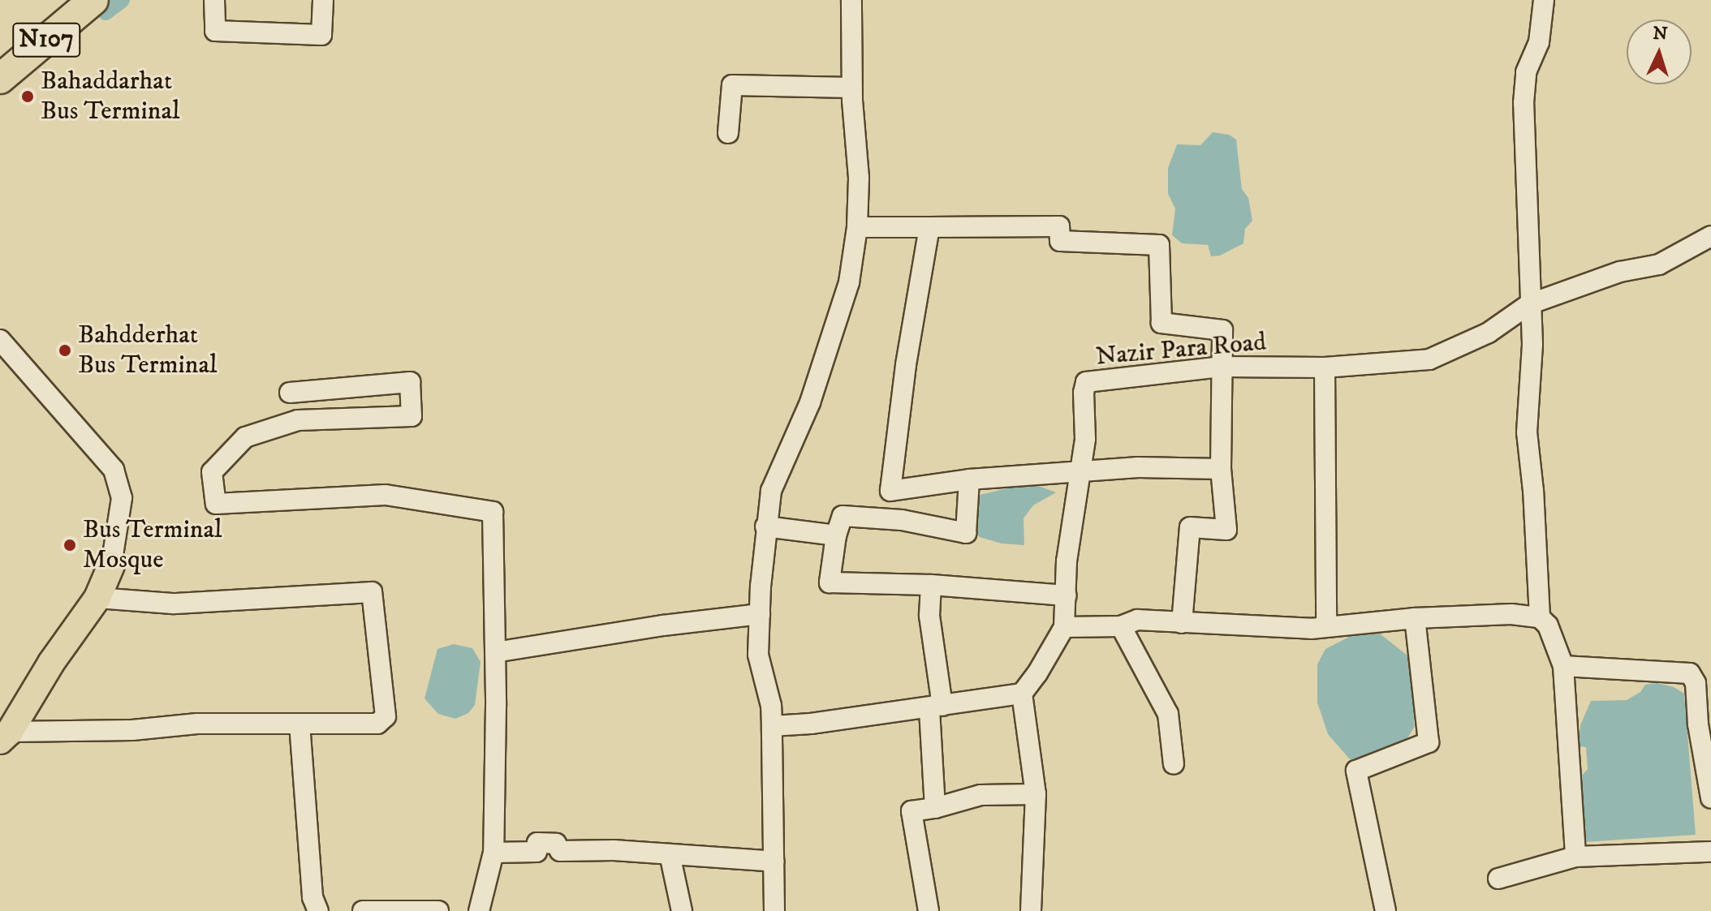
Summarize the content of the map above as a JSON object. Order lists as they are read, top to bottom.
{
  "streets": {
    "highway": ["N107"],
    "street": ["Nazir Para Road"]
  },
  "places": ["Bahaddarhat Bus Terminal", "Bahdderhat Bus Terminal", "Bus Terminal Mosque"],
  "north": "top"
}
